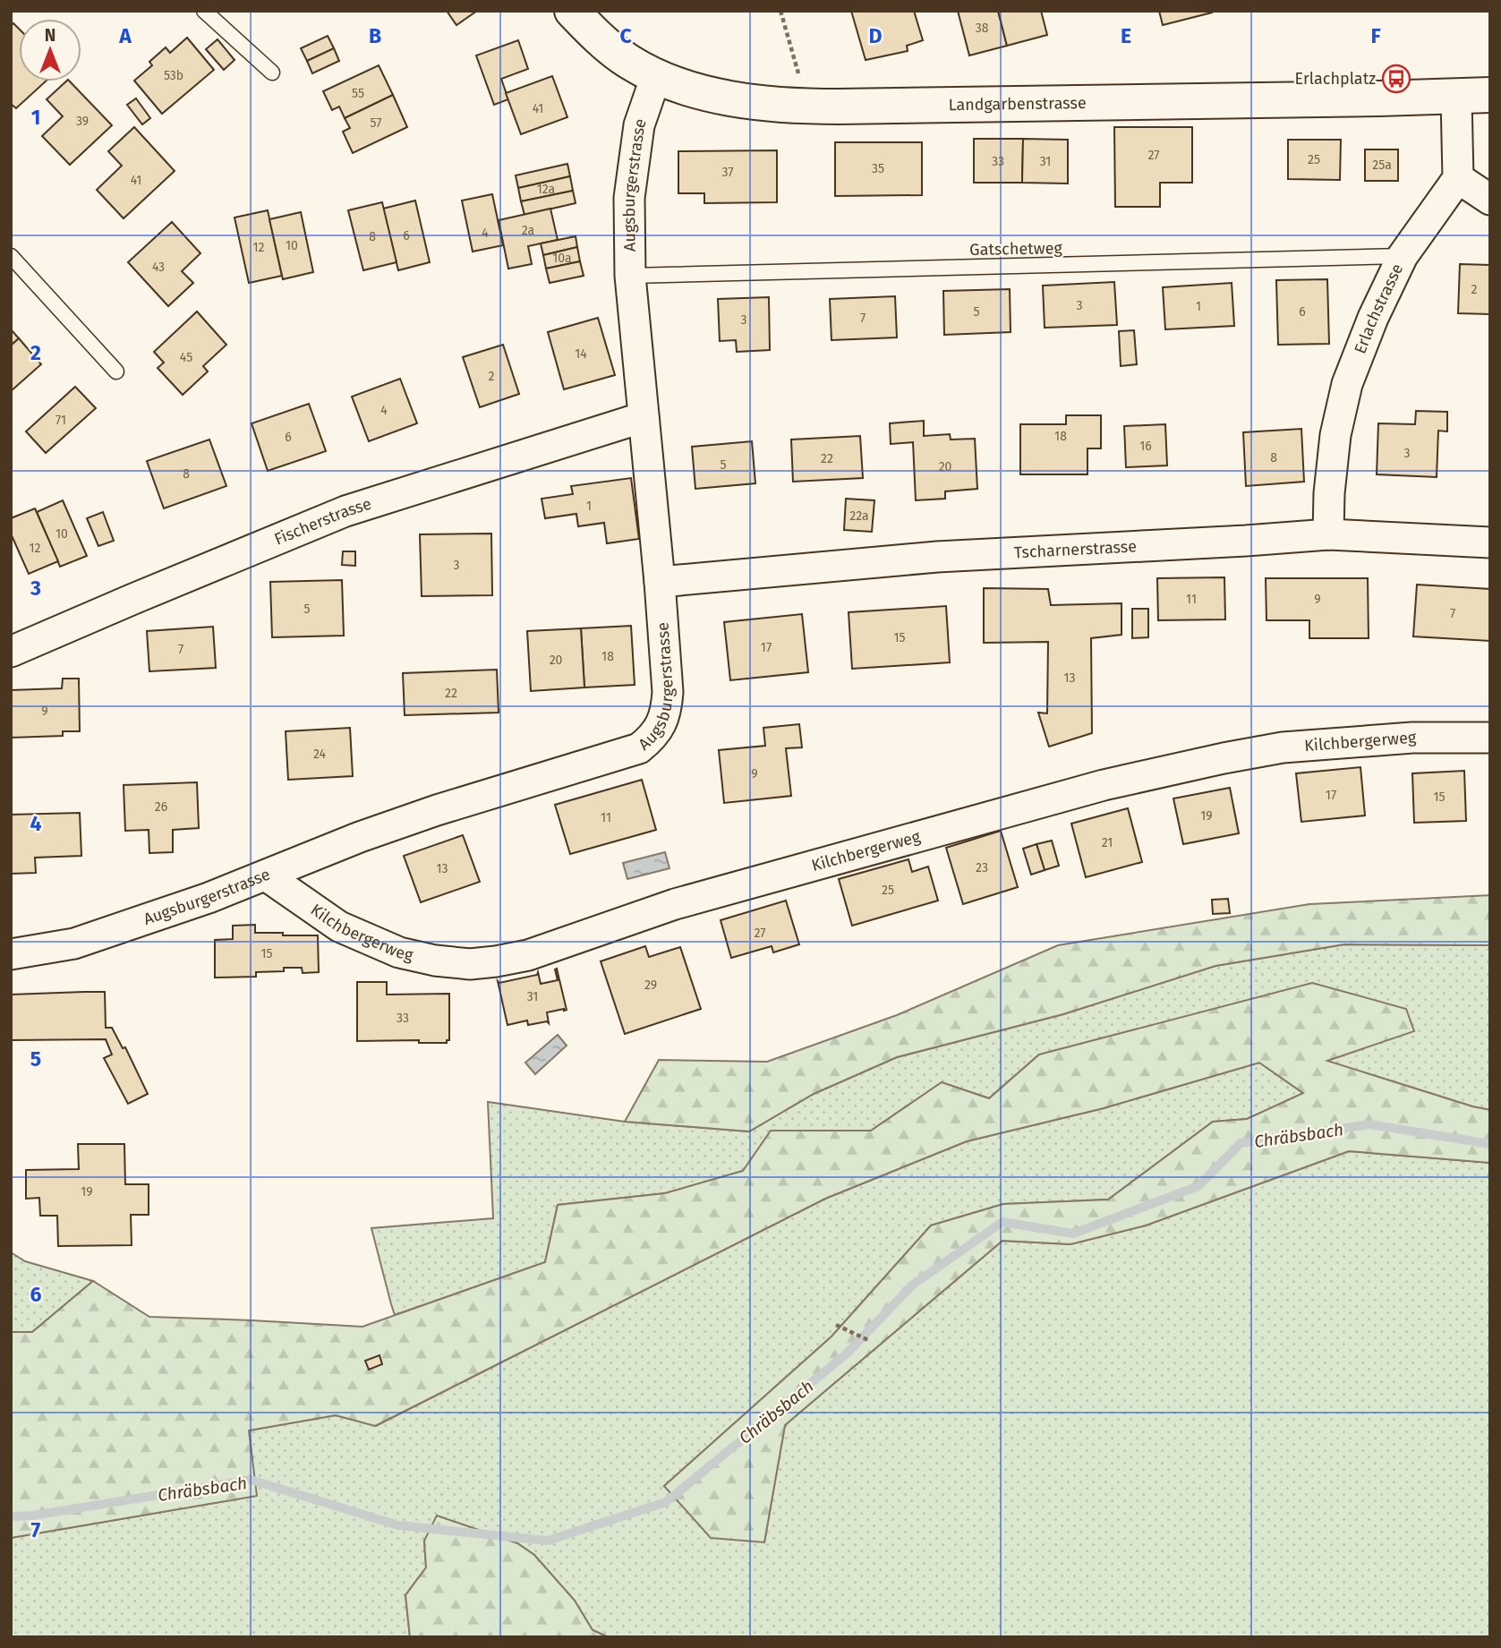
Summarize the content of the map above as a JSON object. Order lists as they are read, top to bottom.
{
  "streets": {
    "street": [
      "Landgarbenstrasse",
      "Augsburgerstrasse",
      "Erlachstrasse",
      "Fischerstrasse",
      "Tscharnerstrasse",
      "Kilchbergerweg"
    ],
    "lane": ["Gatschetweg"]
  },
  "crossings": [
    ["Landgarbenstrasse", "Augsburgerstrasse"],
    ["Augsburgerstrasse", "Gatschetweg"],
    ["Augsburgerstrasse", "Fischerstrasse"],
    ["Augsburgerstrasse", "Tscharnerstrasse"],
    ["Augsburgerstrasse", "Kilchbergerweg"],
    ["Gatschetweg", "Erlachstrasse"],
    ["Erlachstrasse", "Tscharnerstrasse"]
  ],
  "water": ["Chräbsbach"],
  "places": {
    "bus stop": ["Erlachplatz"]
  },
  "house_numbers": [
    "38",
    "53b",
    "55",
    "41",
    "39",
    "57",
    "27",
    "25",
    "33",
    "31",
    "25a",
    "35",
    "37",
    "41",
    "12a",
    "2a",
    "4",
    "6",
    "8",
    "10",
    "12",
    "10a",
    "43",
    "2",
    "3",
    "1",
    "5",
    "6",
    "7",
    "3",
    "14",
    "45",
    "2",
    "4",
    "71",
    "18",
    "6",
    "16",
    "3",
    "8",
    "22",
    "5",
    "20",
    "8",
    "1",
    "22a",
    "10",
    "12",
    "3",
    "11",
    "9",
    "5",
    "7",
    "15",
    "17",
    "7",
    "18",
    "20",
    "13",
    "22",
    "9",
    "24",
    "9",
    "17",
    "15",
    "26",
    "19",
    "11",
    "21",
    "23",
    "13",
    "25",
    "27",
    "15",
    "29",
    "31",
    "33",
    "19"
  ],
  "north": "top",
  "grid": {
    "columns": [
      "A",
      "B",
      "C",
      "D",
      "E",
      "F"
    ],
    "rows": [
      "1",
      "2",
      "3",
      "4",
      "5",
      "6",
      "7"
    ]
  }
}
